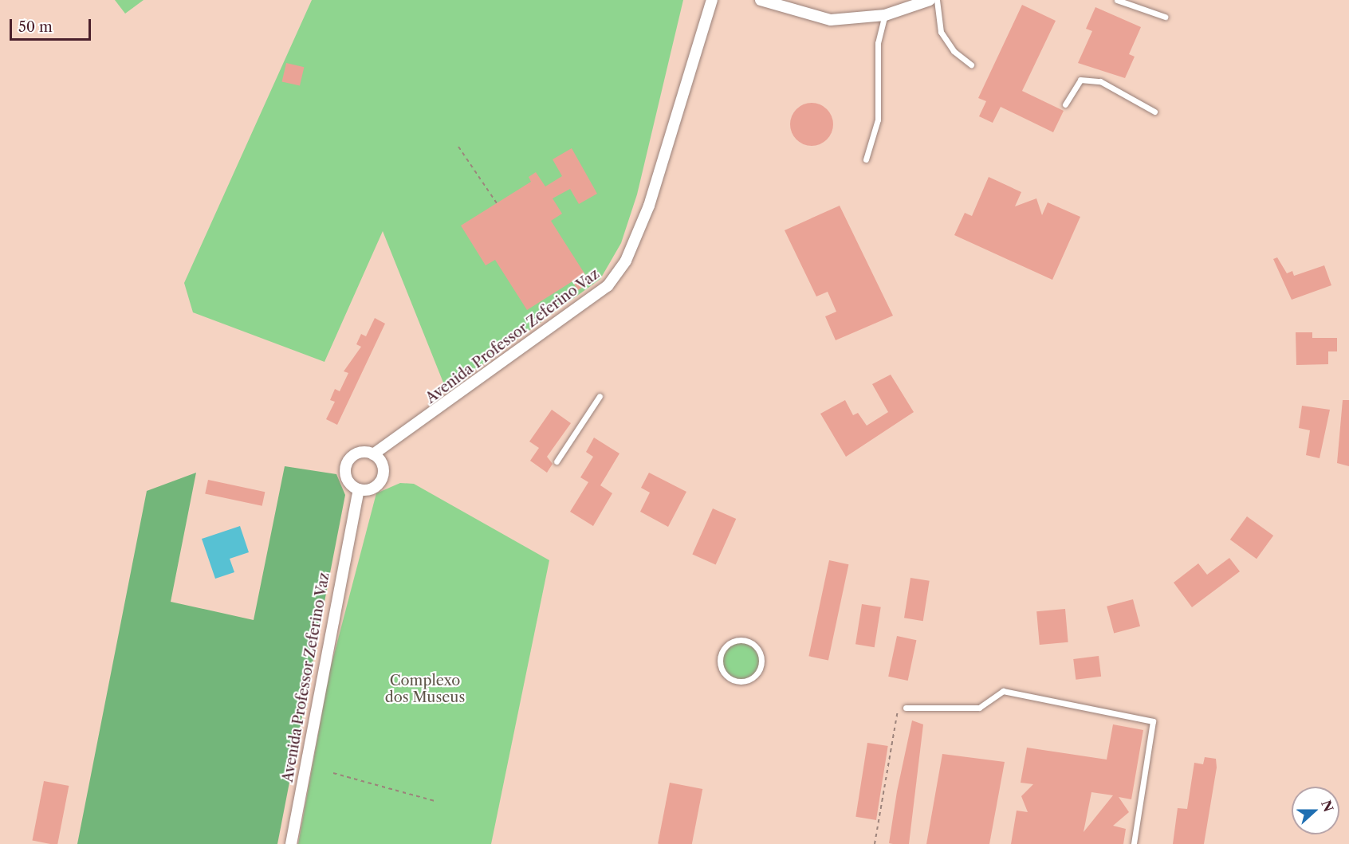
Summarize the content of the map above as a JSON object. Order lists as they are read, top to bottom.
{
  "streets": {
    "street": ["Avenida Professor Zeferino Vaz"]
  },
  "parks": ["Complexo dos Museus"],
  "scale_bar": "50 m",
  "north": "right"
}
